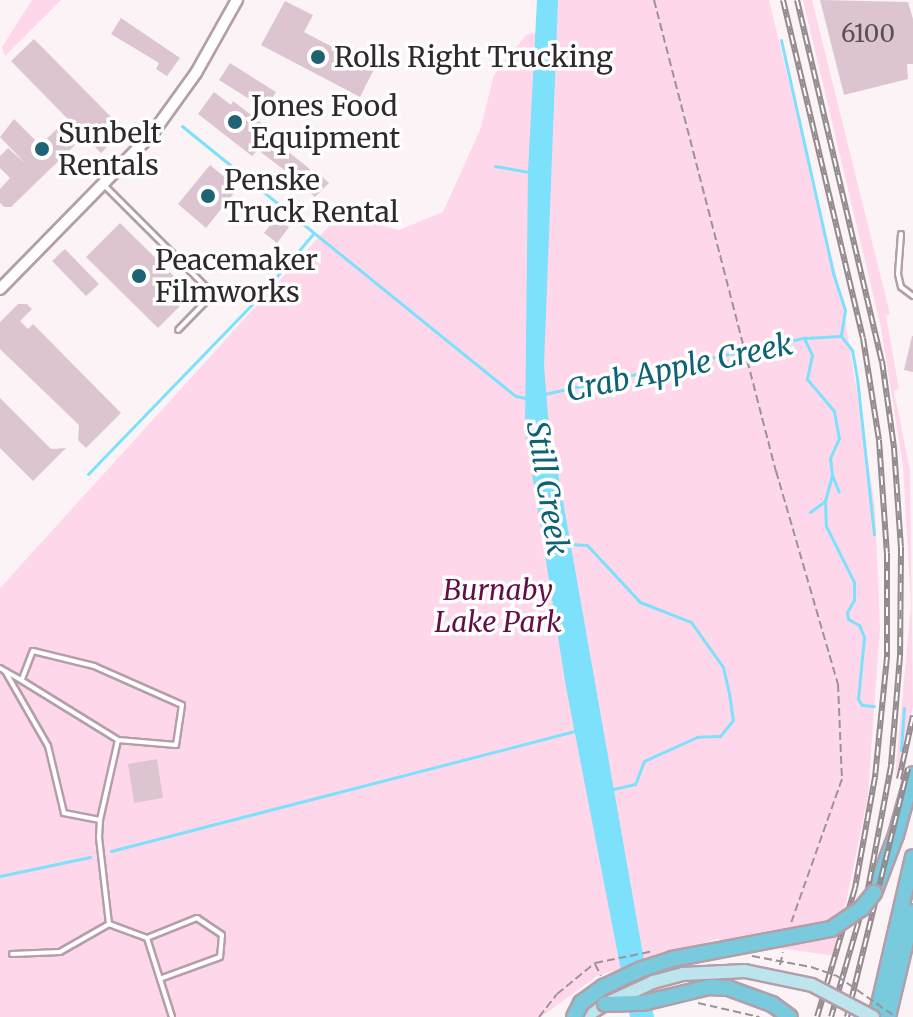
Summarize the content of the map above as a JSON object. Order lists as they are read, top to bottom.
{
  "water": ["Crab Apple Creek", "Still Creek"],
  "parks": ["Burnaby Lake Park"],
  "places": [
    "Rolls Right Trucking",
    "Jones Food Equipment",
    "Sunbelt Rentals",
    "Penske Truck Rental",
    "Peacemaker Filmworks"
  ],
  "house_numbers": ["6100"]
}
